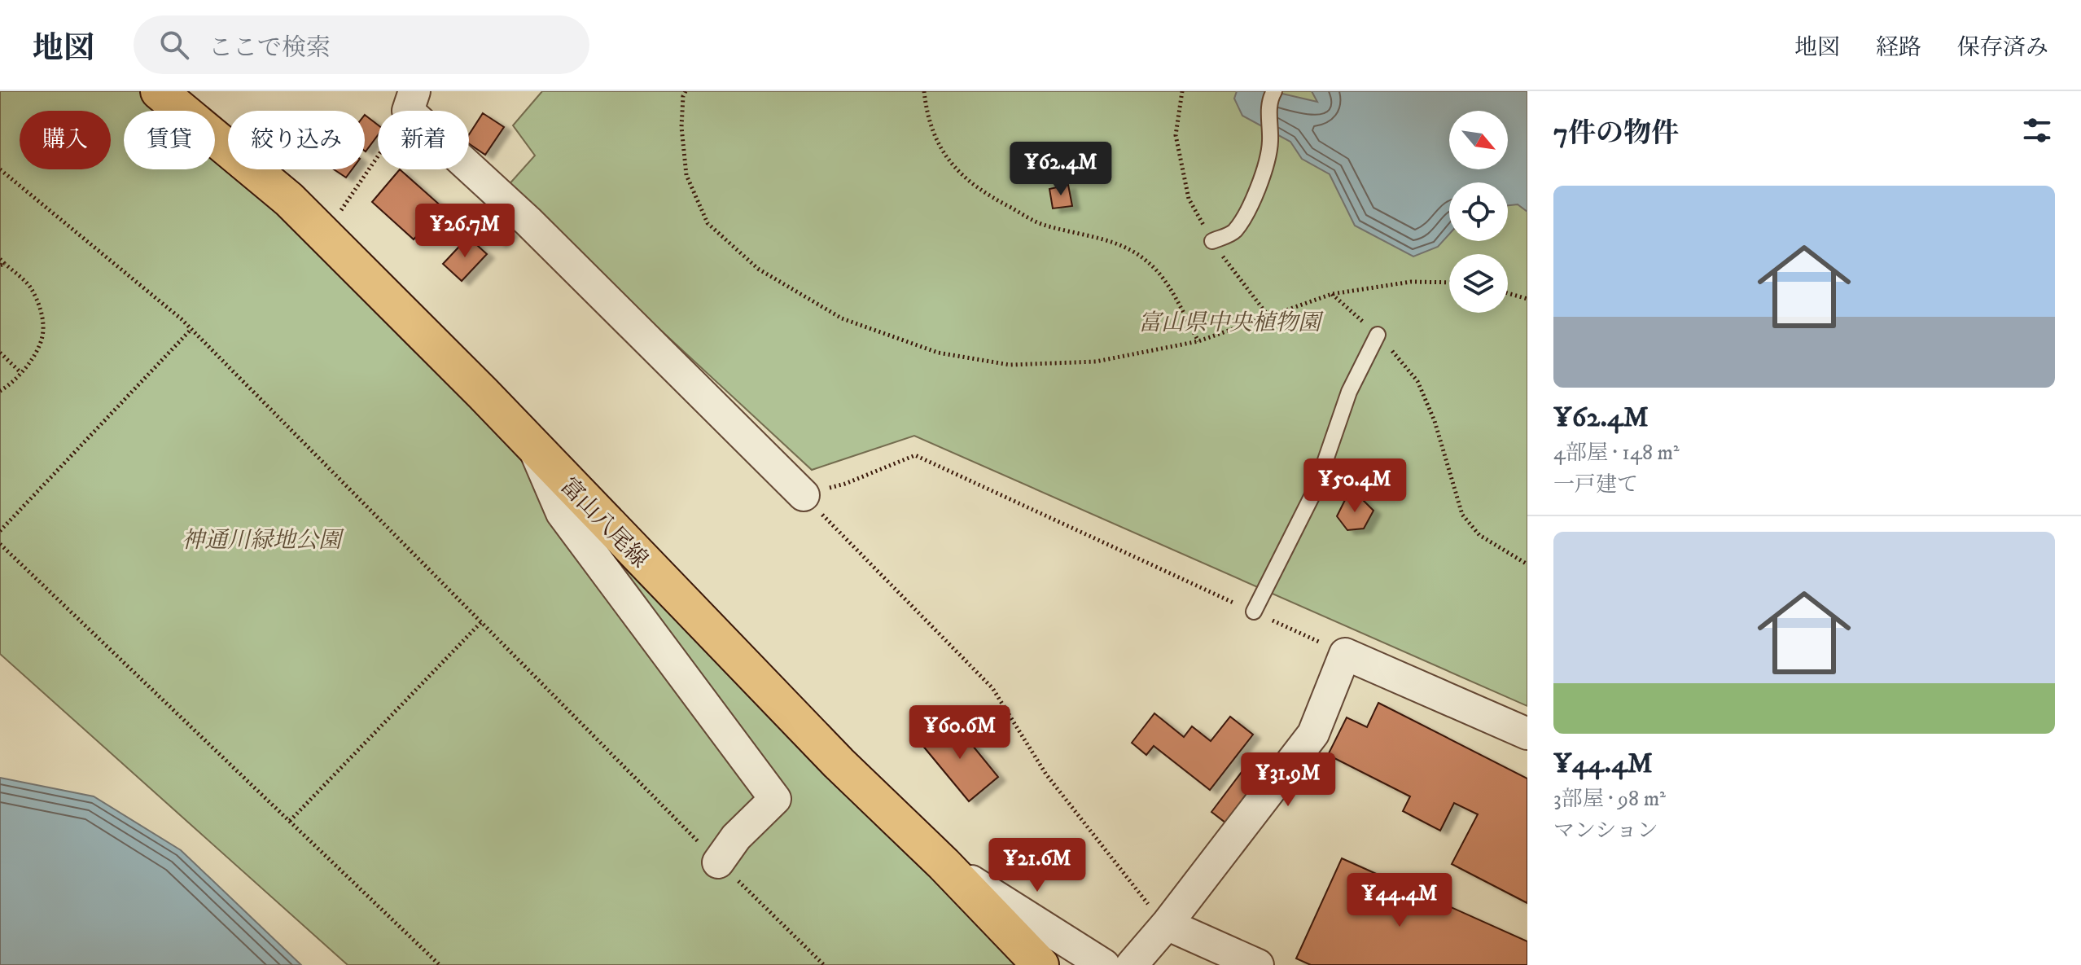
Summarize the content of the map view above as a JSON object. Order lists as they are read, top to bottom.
{
  "streets": {
    "main road": ["富山八尾線"]
  },
  "parks": ["富山県中央植物園", "神通川緑地公園"],
  "north": "bottom right",
  "page": {
    "header": "地図",
    "search": "ここで検索",
    "nav": ["地図", "経路", "保存済み"],
    "heading": "7件の物件",
    "chip": [
      "購入",
      "賃貸",
      "絞り込み",
      "新着"
    ],
    "price": [
      "¥62.4M",
      "¥26.7M",
      "¥50.4M",
      "¥60.6M",
      "¥31.9M",
      "¥21.6M",
      "¥44.4M"
    ],
    "list": [
      {
        "name": "¥62.4M",
        "note": "4部屋 · 148 m² · 一戸建て"
      },
      {
        "name": "¥44.4M",
        "note": "3部屋 · 98 m² · マンション"
      }
    ]
  }
}
